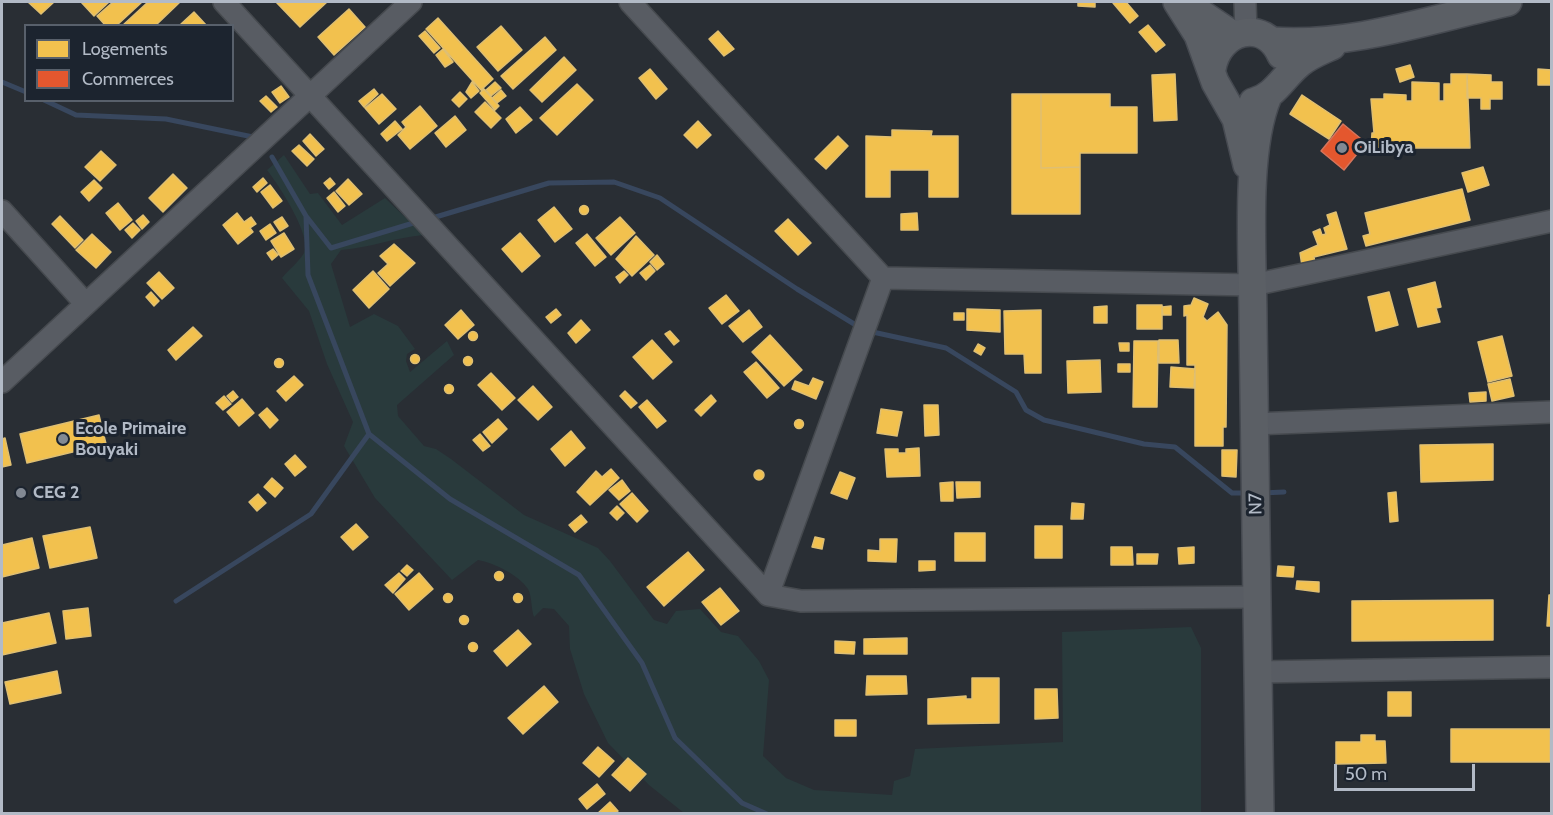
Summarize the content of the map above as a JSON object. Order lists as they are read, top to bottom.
{
  "streets": {
    "main road": ["N7"]
  },
  "places": ["OiLibya", "Ecole Primaire Bouyaki", "CEG 2"],
  "legend": ["Logements", "Commerces"],
  "scale_bar": "50 m"
}
